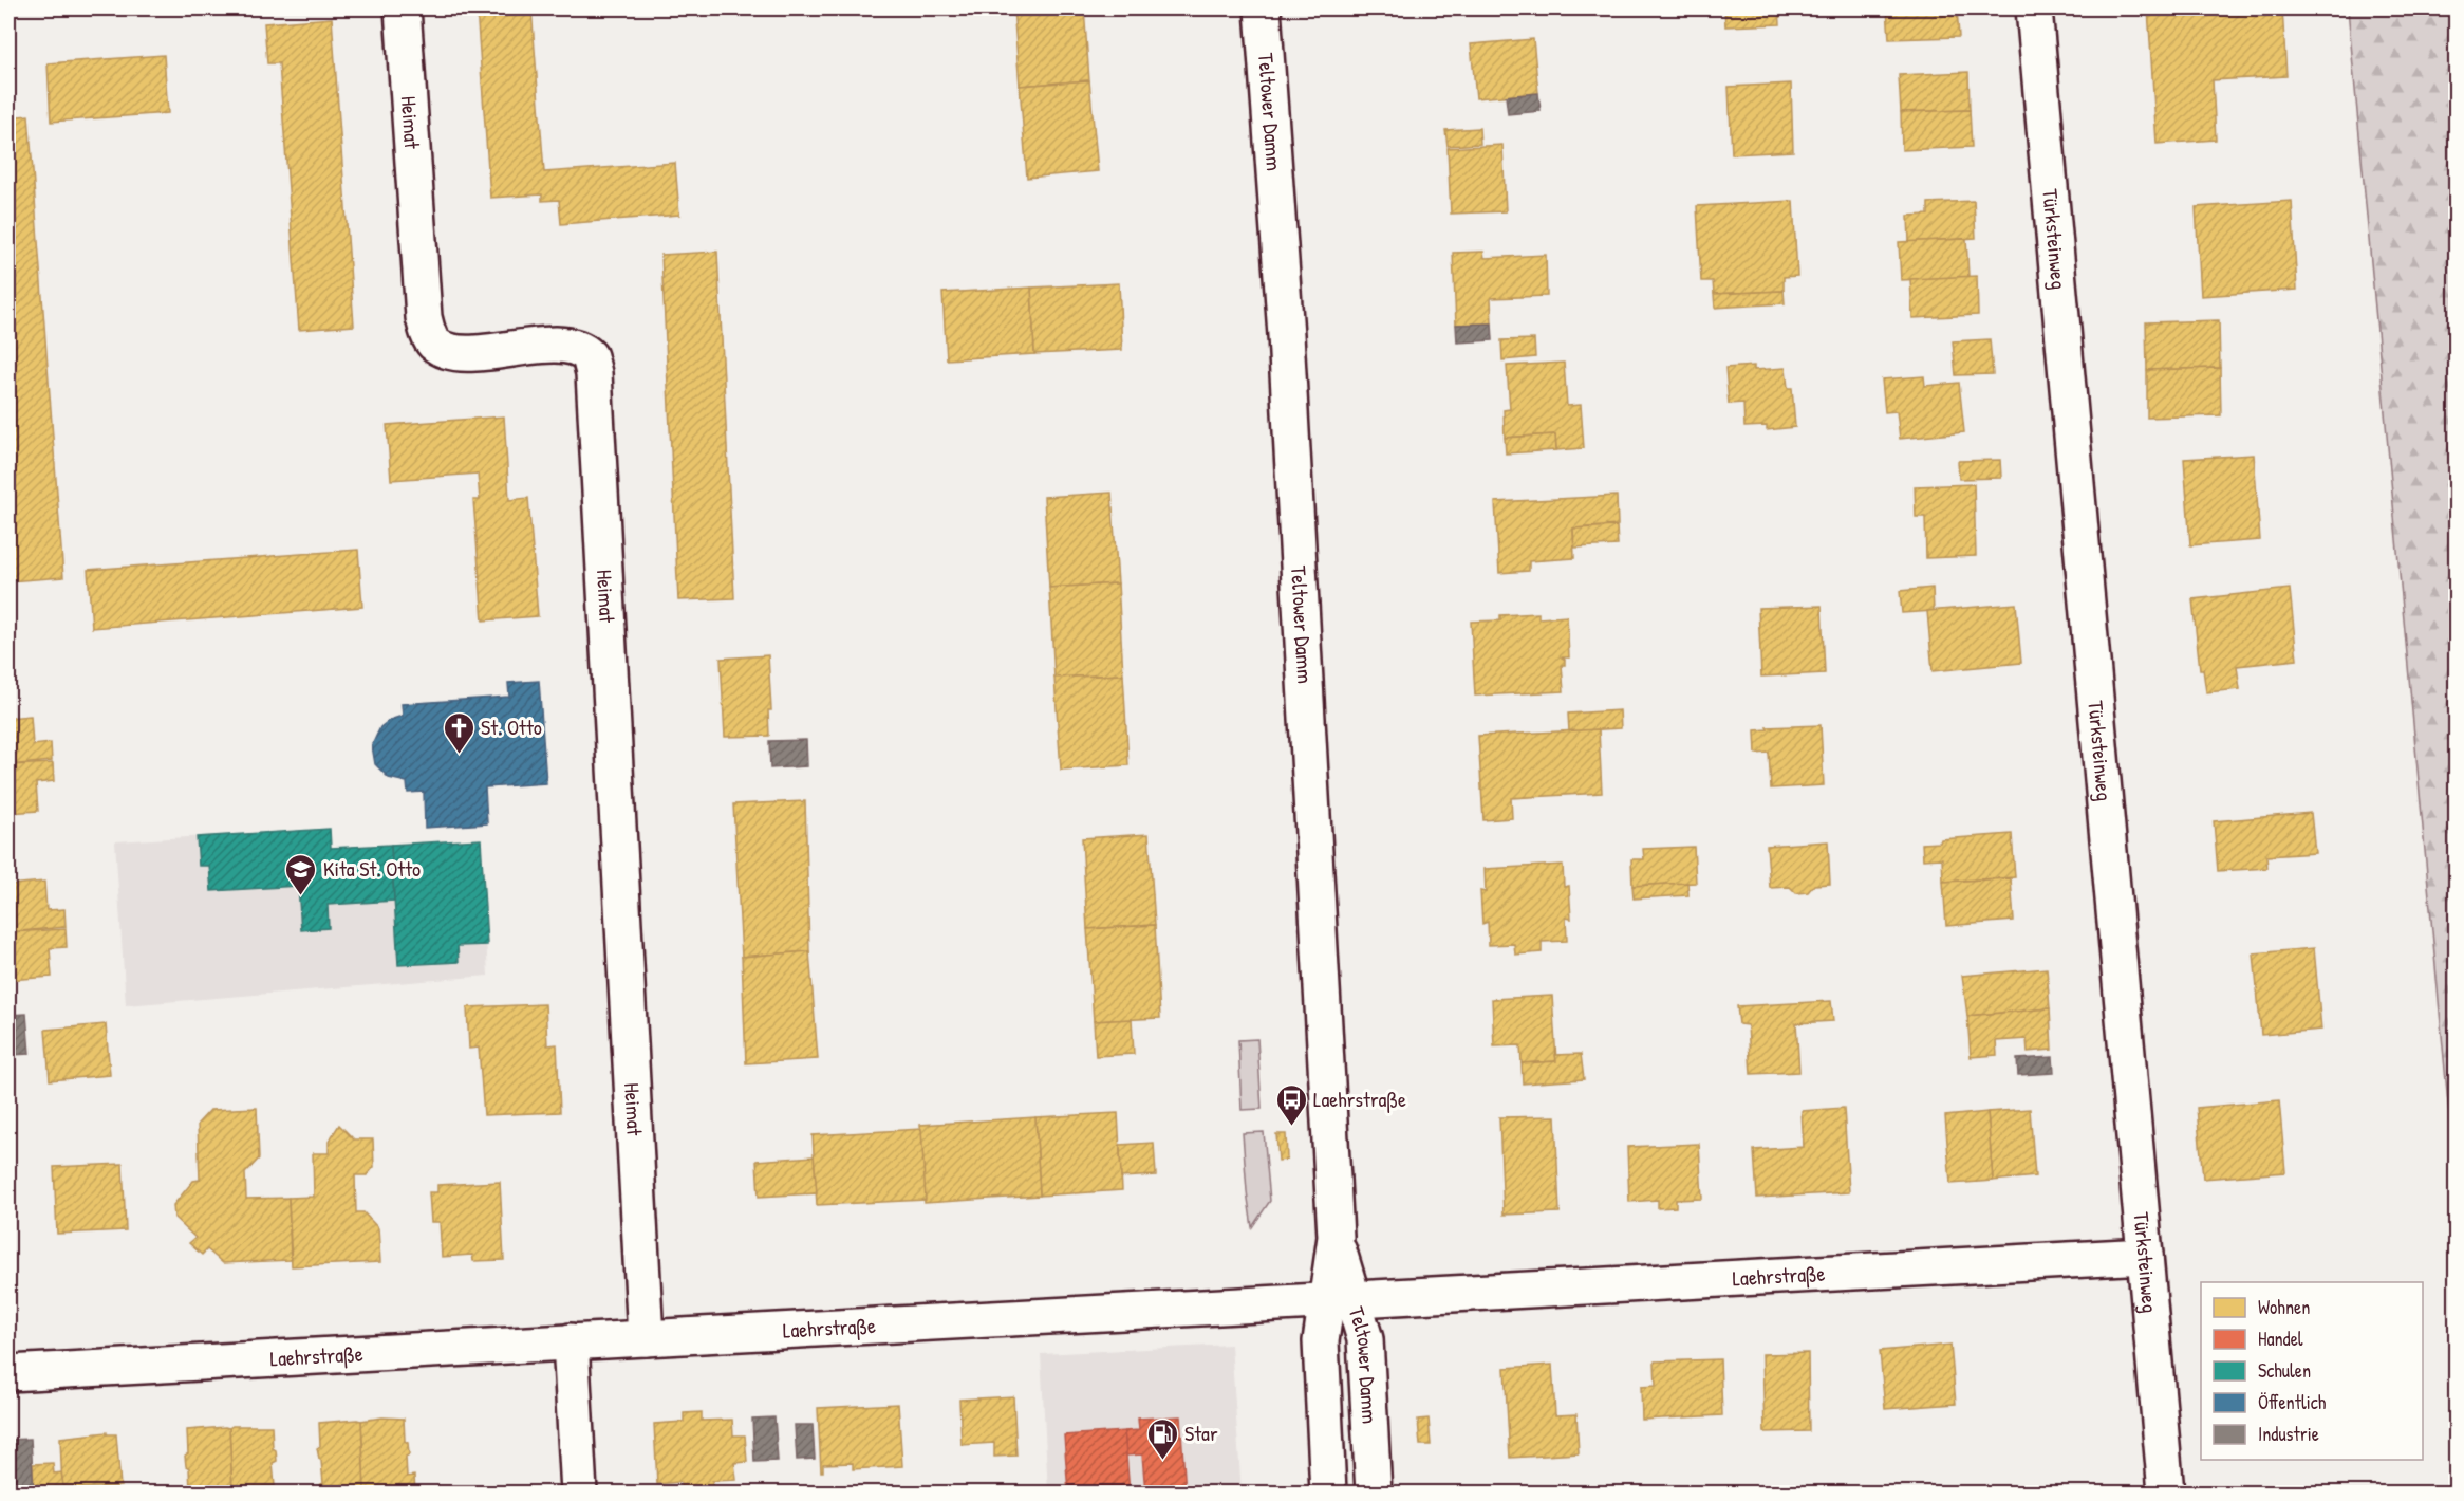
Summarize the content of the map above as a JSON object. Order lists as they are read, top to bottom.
{
  "streets": {
    "street": [
      "Teltower Damm",
      "Heimat",
      "Türksteinweg",
      "Laehrstraße"
    ]
  },
  "crossings": [
    ["Teltower Damm", "Laehrstraße"],
    ["Heimat", "Laehrstraße"],
    ["Türksteinweg", "Laehrstraße"]
  ],
  "places": {
    "church": ["St. Otto"],
    "school or university": ["Kita St. Otto"],
    "bus stop": ["Laehrstraße"],
    "fuel station": ["Star"]
  },
  "legend": [
    "Wohnen",
    "Handel",
    "Schulen",
    "Öffentlich",
    "Industrie"
  ]
}
